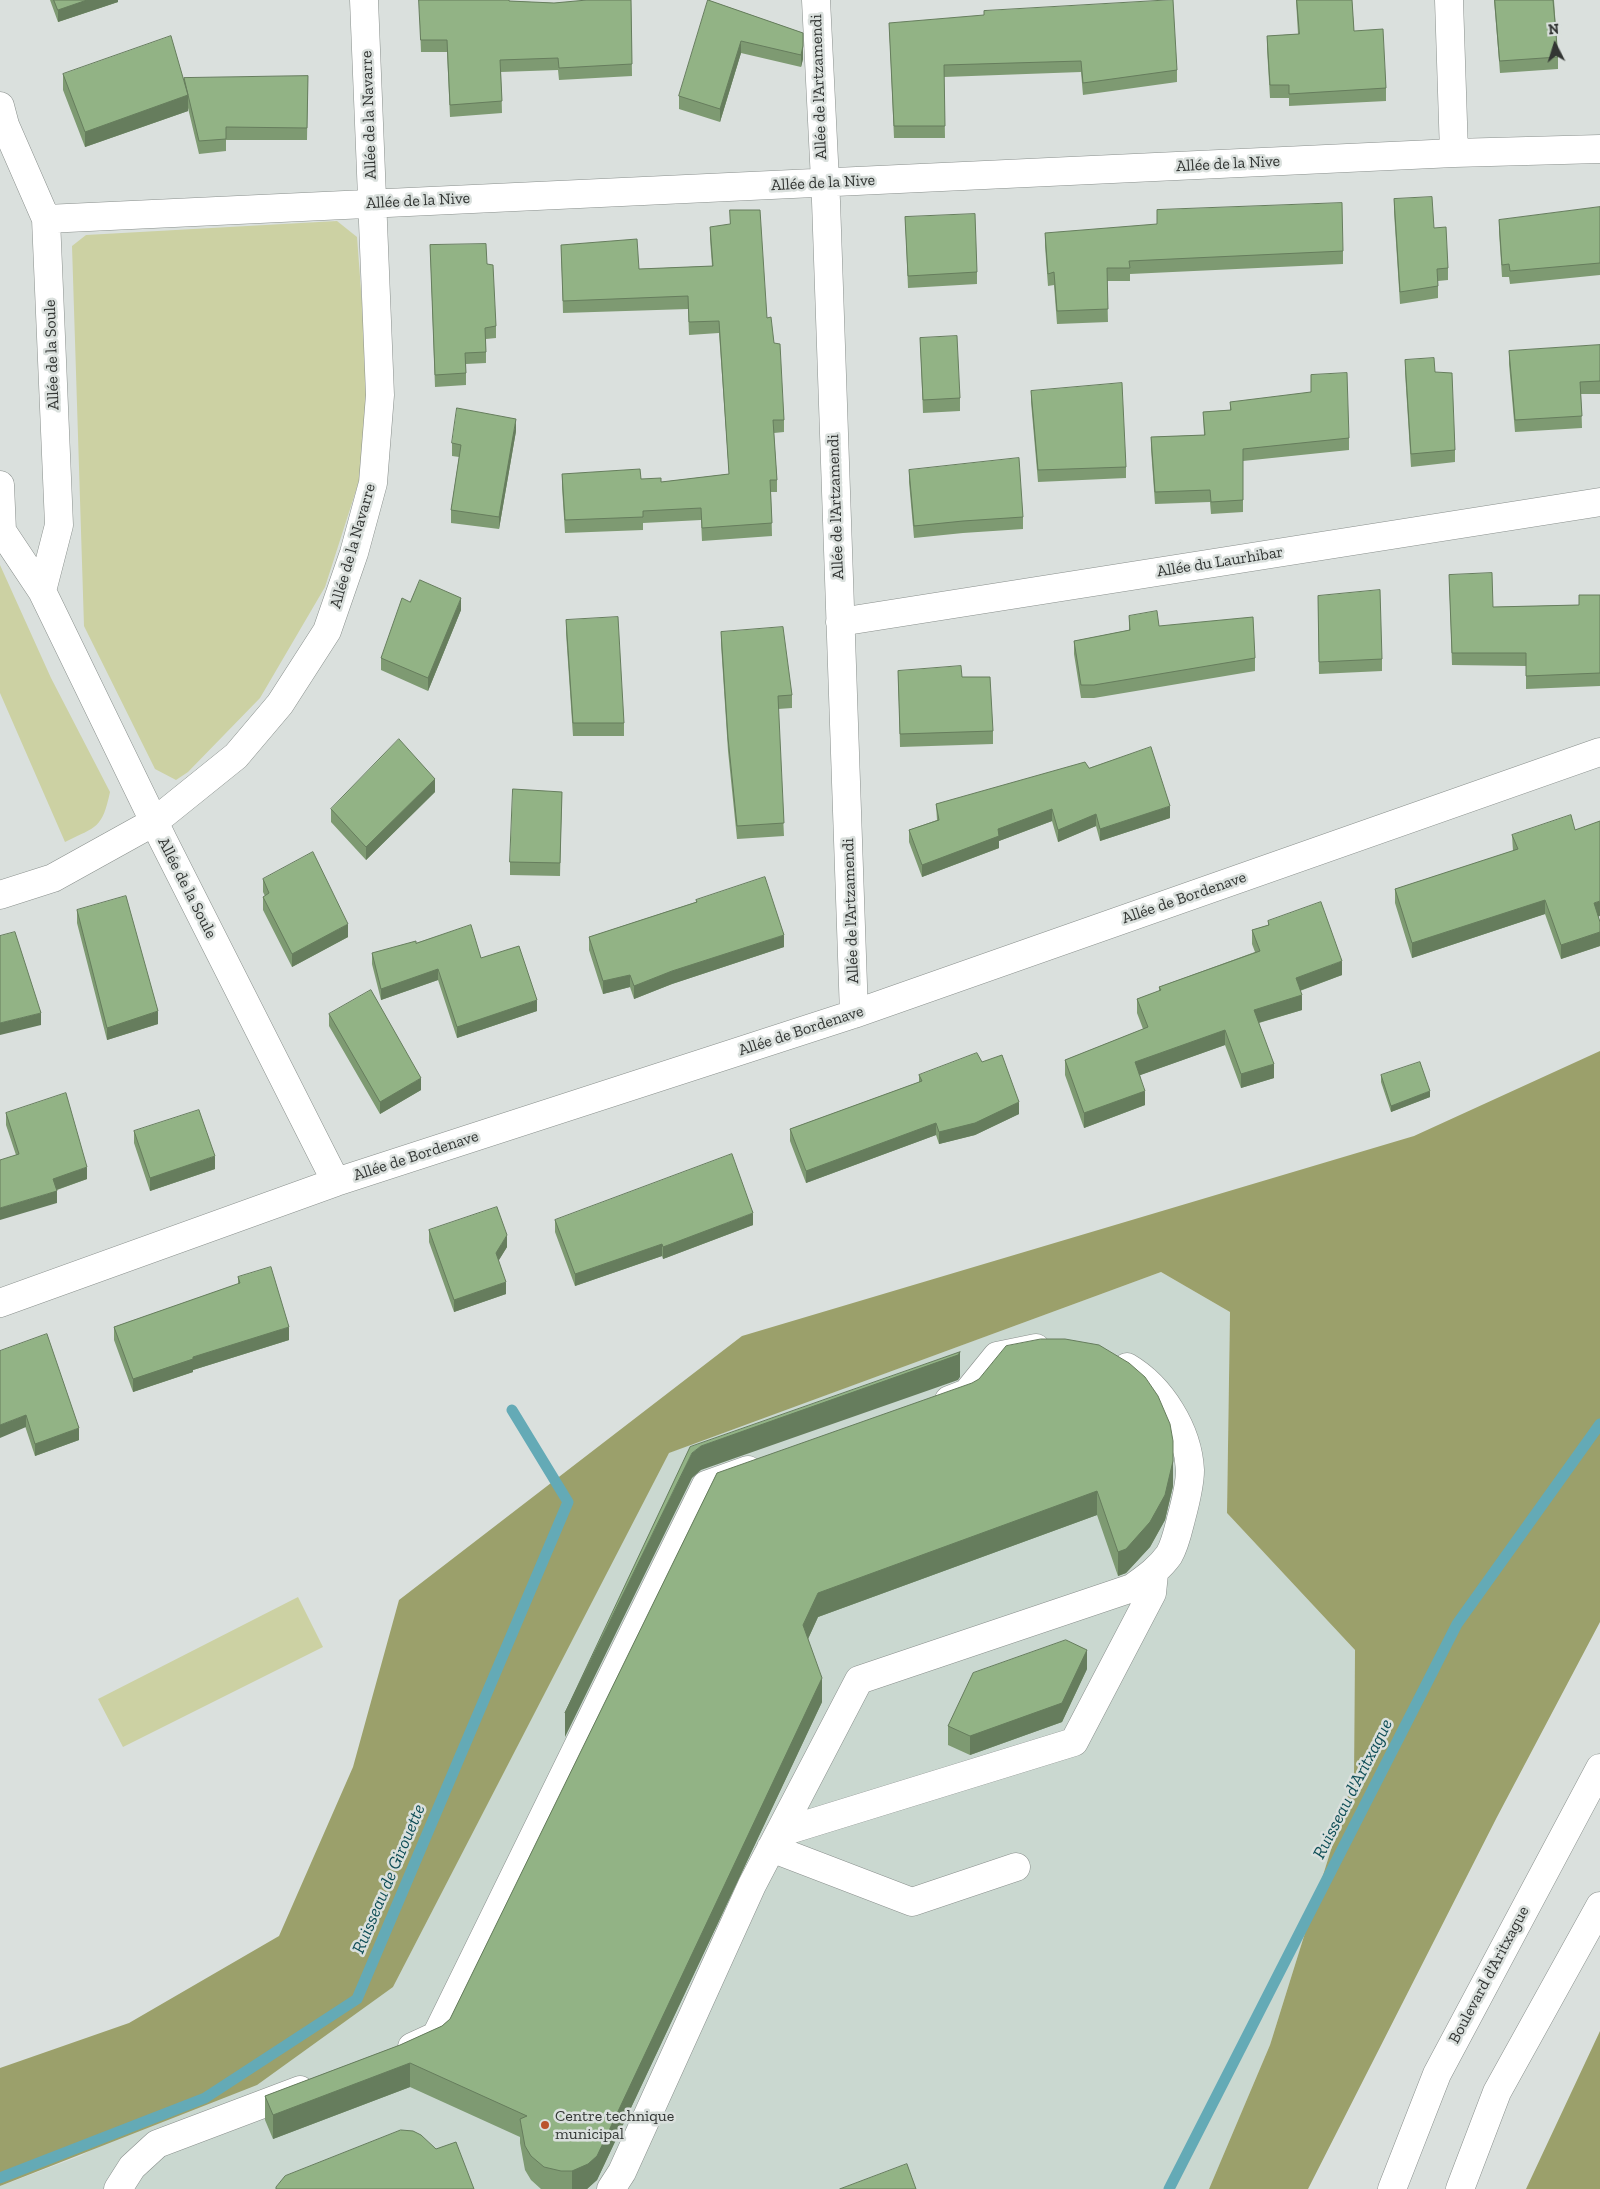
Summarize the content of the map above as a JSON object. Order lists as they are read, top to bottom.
{
  "streets": {
    "street": [
      "Allée de l'Artzamendi",
      "Allée de la Navarre",
      "Allée de la Nive",
      "Allée de la Soule",
      "Allée du Laurhibar",
      "Allée de Bordenave",
      "Boulevard d'Aritxague"
    ]
  },
  "crossings": [
    ["Allée de l'Artzamendi", "Allée de la Nive"],
    ["Allée de l'Artzamendi", "Allée du Laurhibar"],
    ["Allée de l'Artzamendi", "Allée de Bordenave"],
    ["Allée de la Navarre", "Allée de la Nive"],
    ["Allée de la Navarre", "Allée de la Soule"],
    ["Allée de la Nive", "Allée de la Soule"],
    ["Allée de la Soule", "Allée de Bordenave"]
  ],
  "water": ["Ruisseau d'Aritxague", "Ruisseau de Girouette"],
  "places": ["Centre technique municipal"],
  "north": "top"
}
